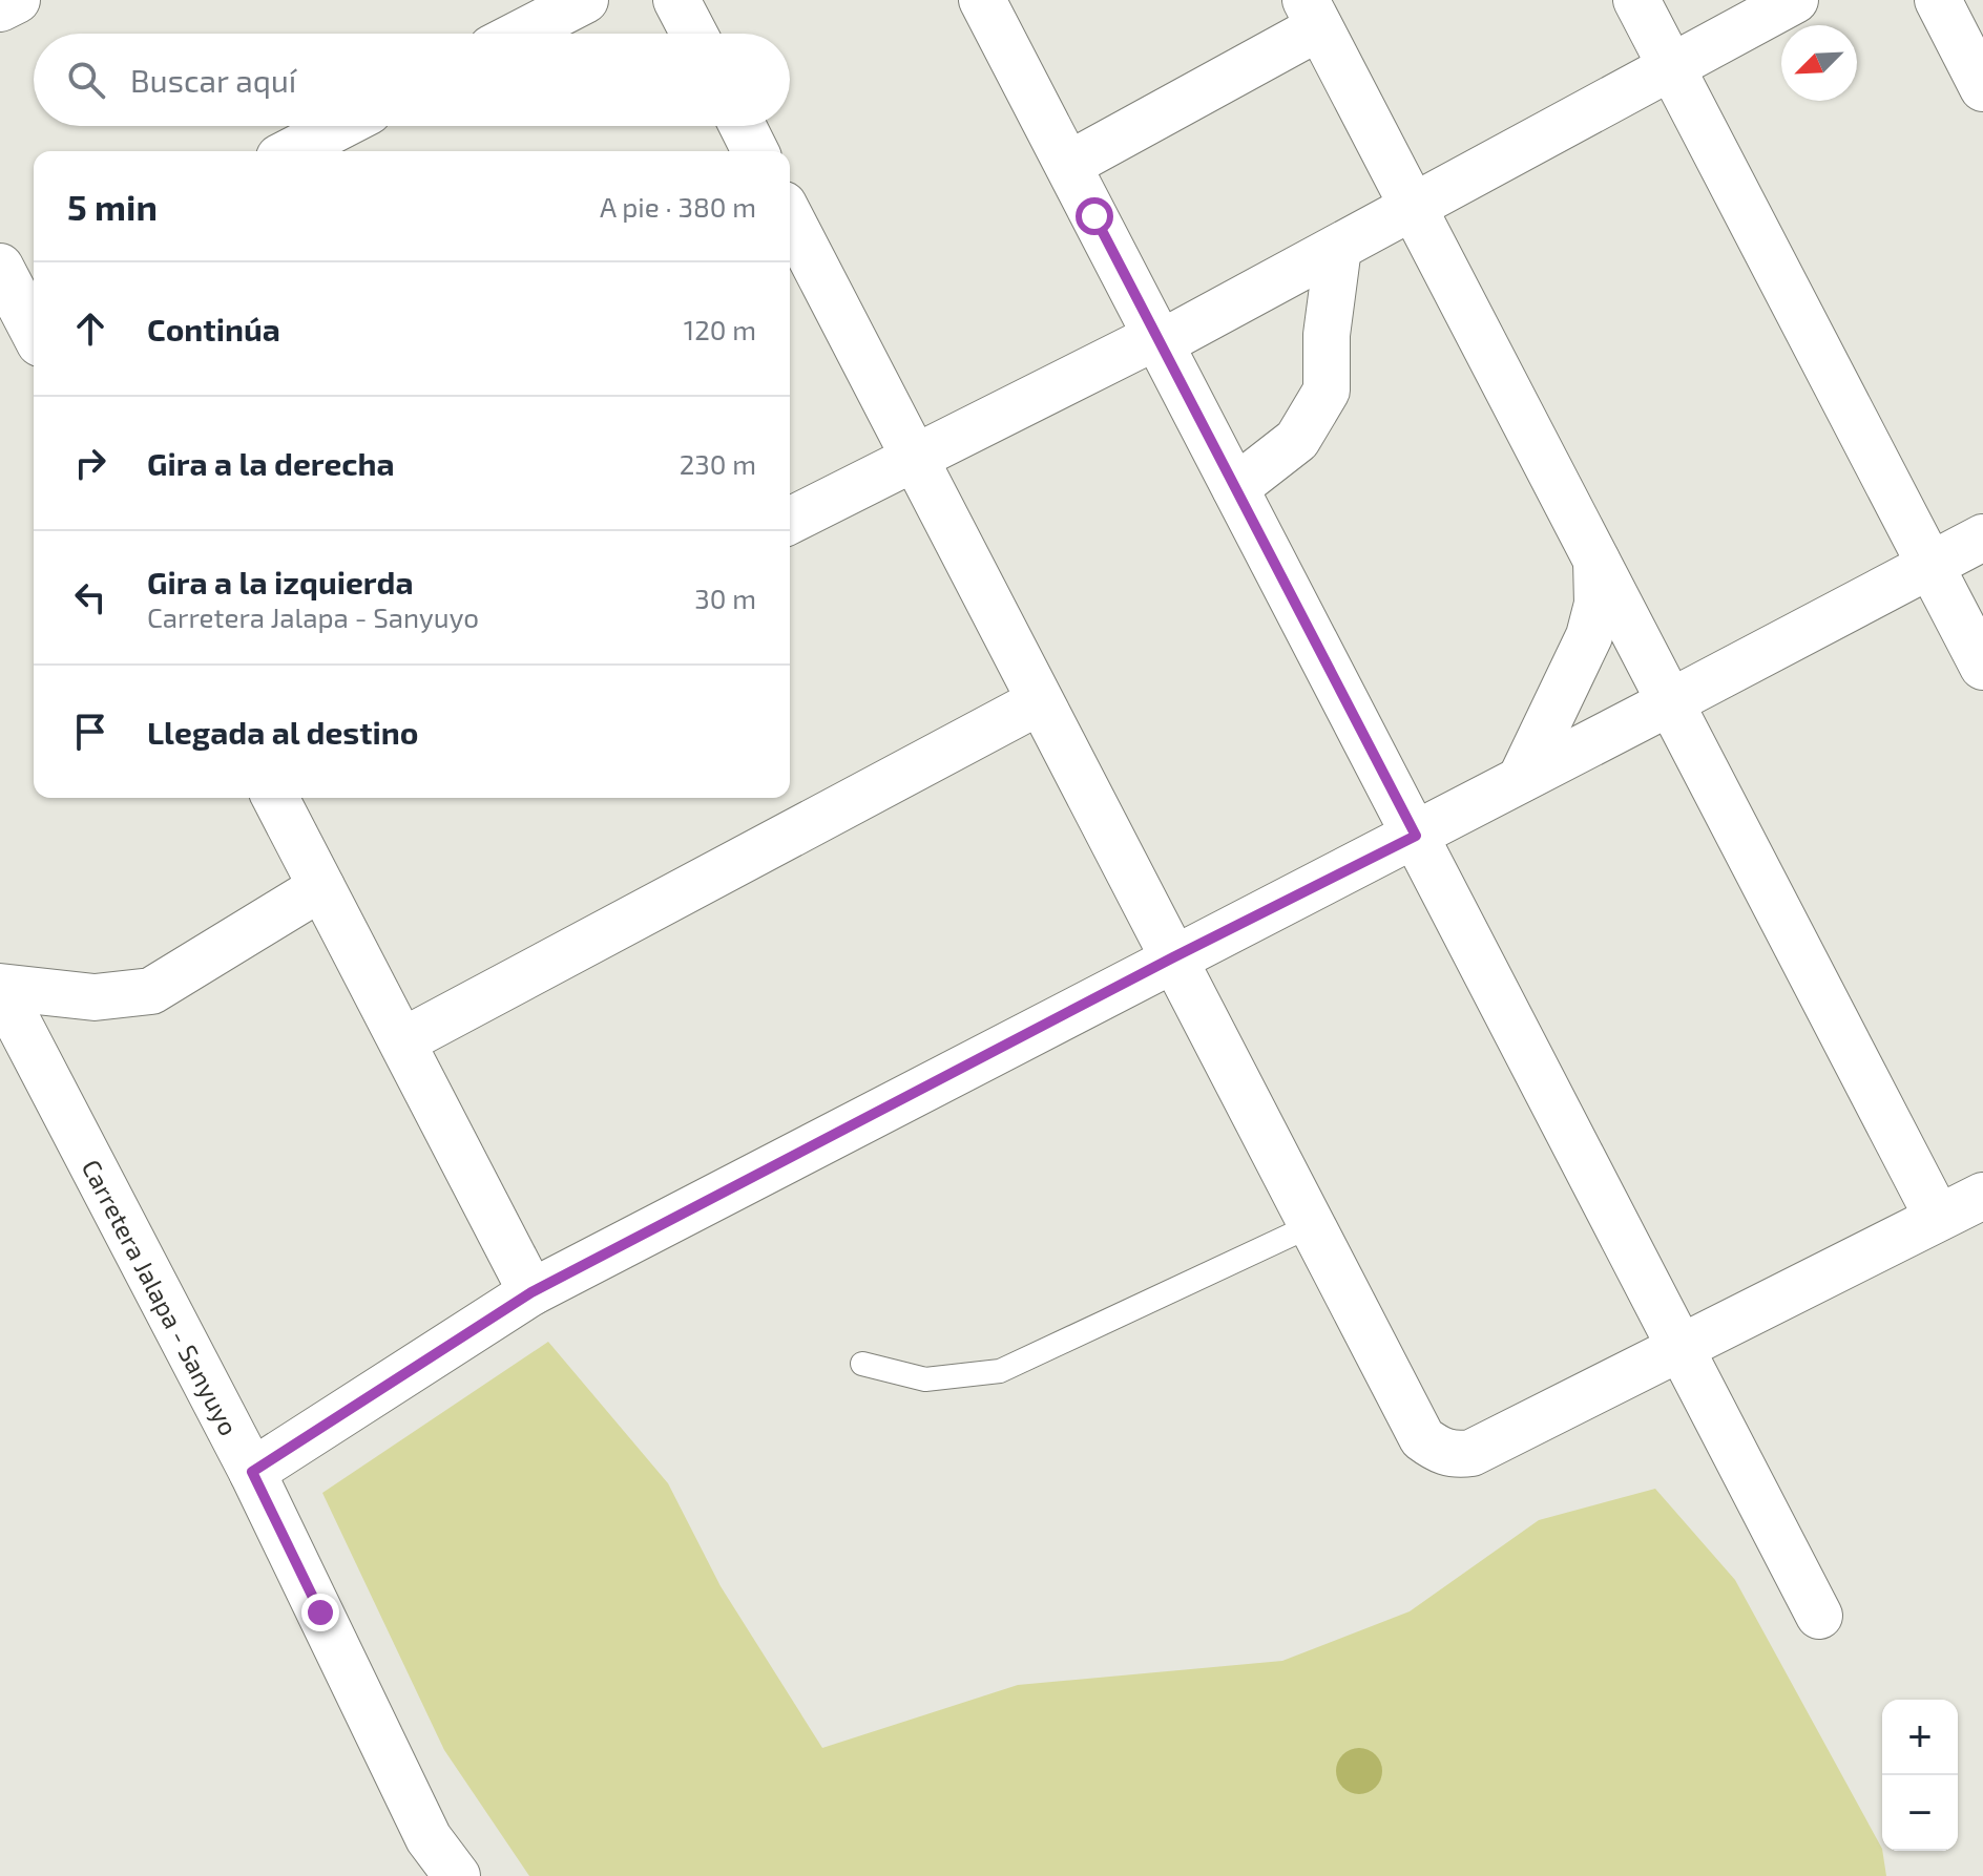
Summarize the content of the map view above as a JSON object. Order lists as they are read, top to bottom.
{
  "streets": {
    "street": ["Carretera Jalapa - Sanyuyo"]
  },
  "north": "bottom left",
  "page": {
    "search": "Buscar aquí",
    "heading": ["5 min", "A pie · 380 m"],
    "list": [
      ["Continúa", "120 m"],
      ["Gira a la derecha", "230 m"],
      ["Gira a la izquierda", "Carretera Jalapa - Sanyuyo", "30 m"],
      "Llegada al destino"
    ],
    "map_buttons": ["+", "−"]
  }
}
